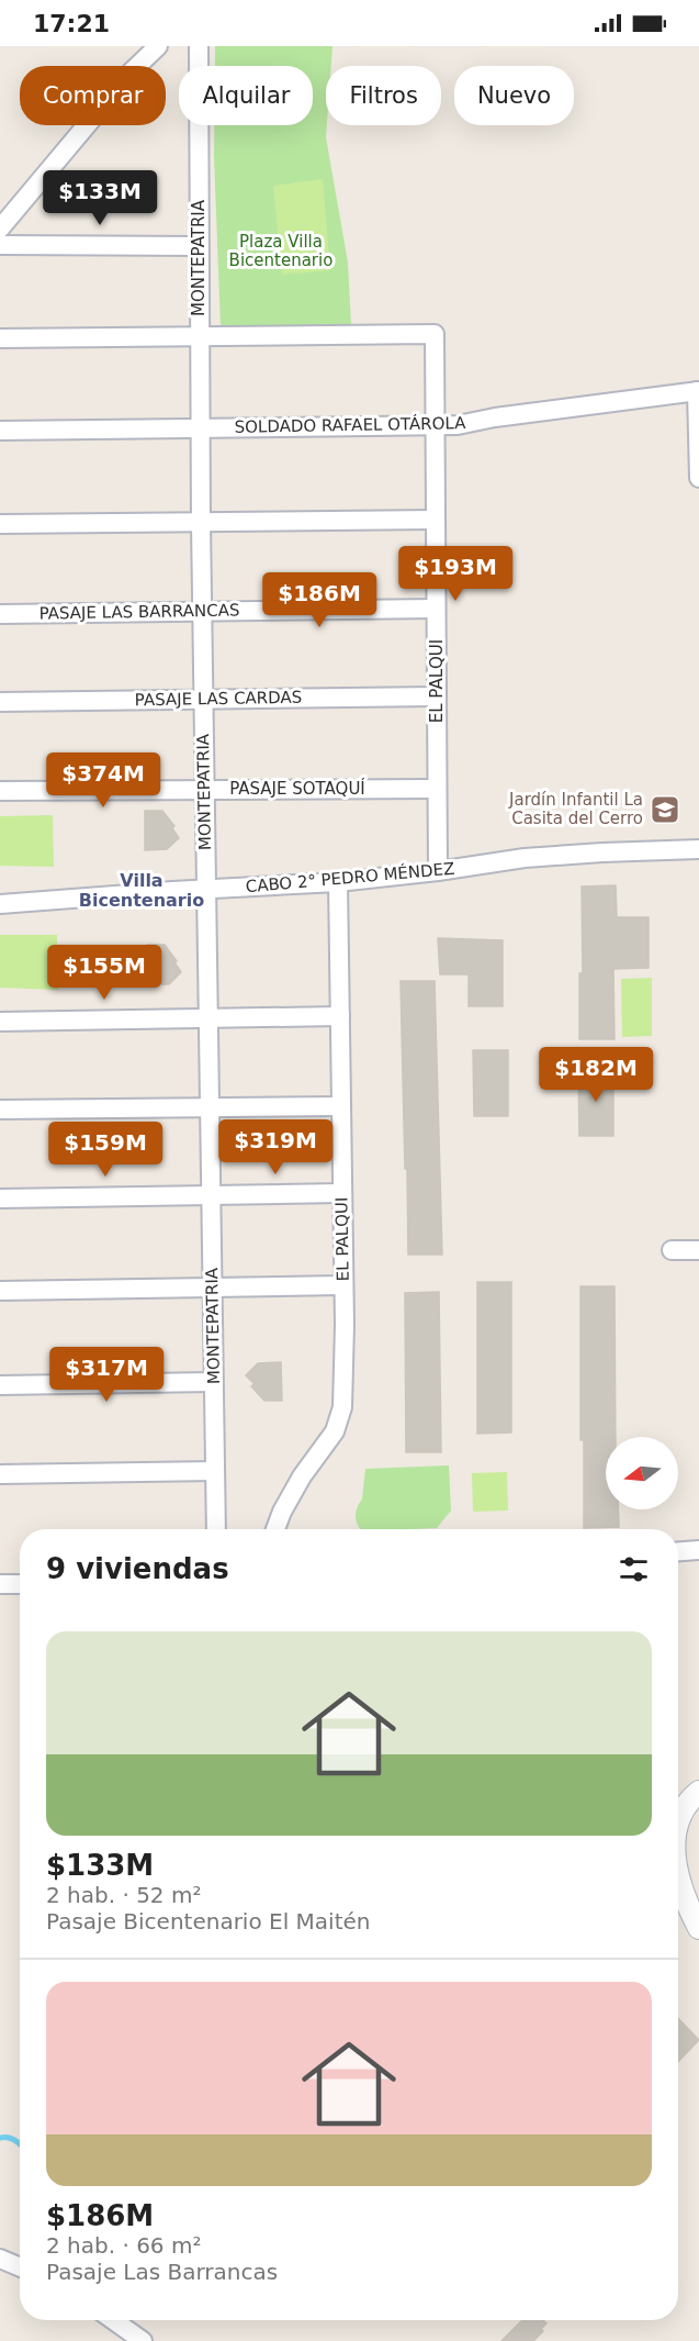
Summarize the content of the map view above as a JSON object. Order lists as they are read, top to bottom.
{
  "streets": {
    "street": [
      "MONTEPATRIA",
      "SOLDADO RAFAEL OTÁROLA",
      "PASAJE LAS BARRANCAS",
      "EL PALQUI",
      "PASAJE LAS CARDAS",
      "PASAJE SOTAQUÍ",
      "CABO 2° PEDRO MÉNDEZ"
    ]
  },
  "crossings": [
    ["MONTEPATRIA", "SOLDADO RAFAEL OTÁROLA"],
    ["MONTEPATRIA", "PASAJE LAS BARRANCAS"],
    ["MONTEPATRIA", "EL PALQUI"],
    ["MONTEPATRIA", "PASAJE LAS CARDAS"],
    ["MONTEPATRIA", "PASAJE SOTAQUÍ"],
    ["MONTEPATRIA", "CABO 2° PEDRO MÉNDEZ"],
    ["SOLDADO RAFAEL OTÁROLA", "EL PALQUI"],
    ["PASAJE LAS BARRANCAS", "EL PALQUI"],
    ["EL PALQUI", "PASAJE LAS CARDAS"],
    ["EL PALQUI", "PASAJE SOTAQUÍ"],
    ["EL PALQUI", "CABO 2° PEDRO MÉNDEZ"]
  ],
  "districts": ["Villa Bicentenario"],
  "parks": ["Plaza Villa Bicentenario"],
  "places": {
    "school or university": ["Jardín Infantil La Casita del Cerro"]
  },
  "north": "left",
  "page": {
    "status": "17:21",
    "chip": [
      "Comprar",
      "Alquilar",
      "Filtros",
      "Nuevo"
    ],
    "price": [
      "$133M",
      "$193M",
      "$186M",
      "$374M",
      "$155M",
      "$182M",
      "$319M",
      "$159M",
      "$317M"
    ],
    "heading": "9 viviendas",
    "list": [
      {
        "name": "$133M",
        "note": "2 hab. · 52 m² · Pasaje Bicentenario El Maitén"
      },
      {
        "name": "$186M",
        "note": "2 hab. · 66 m² · Pasaje Las Barrancas"
      }
    ]
  }
}
